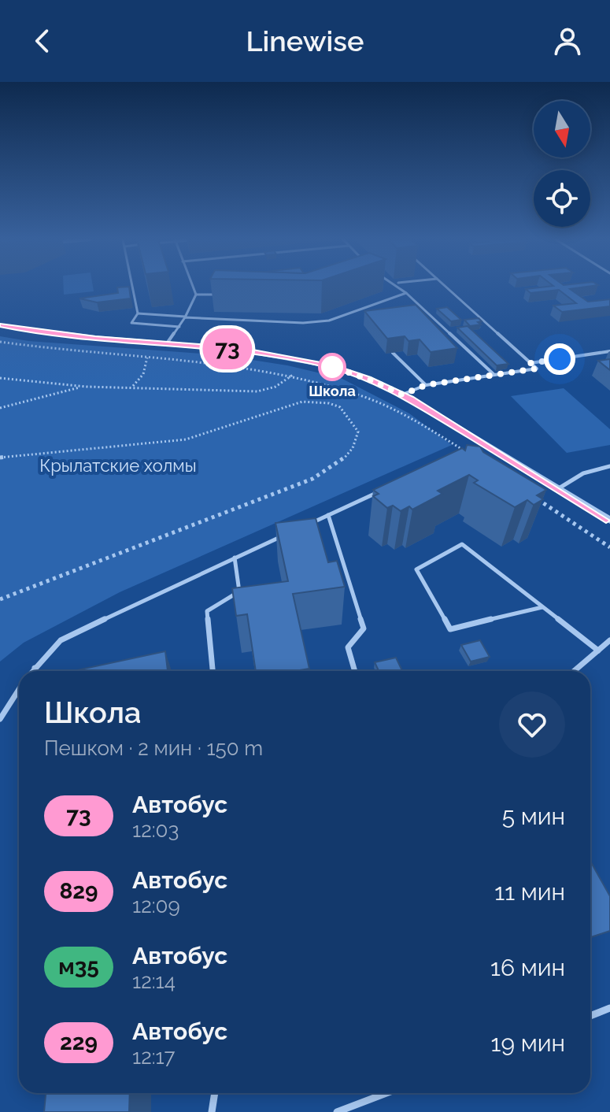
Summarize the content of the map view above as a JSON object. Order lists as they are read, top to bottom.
{
  "parks": ["Крылатские холмы"],
  "places": ["Школа"],
  "lines": ["bus line 73"],
  "north": "bottom",
  "page": {
    "header": "Linewise",
    "on_map": "73",
    "heading": ["Школа", "Пешком · 2 мин · 150 m"],
    "list": [
      {
        "mark": "73",
        "name": "Автобус",
        "note": "12:03",
        "value": "5 мин"
      },
      {
        "mark": "829",
        "name": "Автобус",
        "note": "12:09",
        "value": "11 мин"
      },
      {
        "mark": "м35",
        "name": "Автобус",
        "note": "12:14",
        "value": "16 мин"
      },
      {
        "mark": "229",
        "name": "Автобус",
        "note": "12:17",
        "value": "19 мин"
      }
    ]
  }
}
